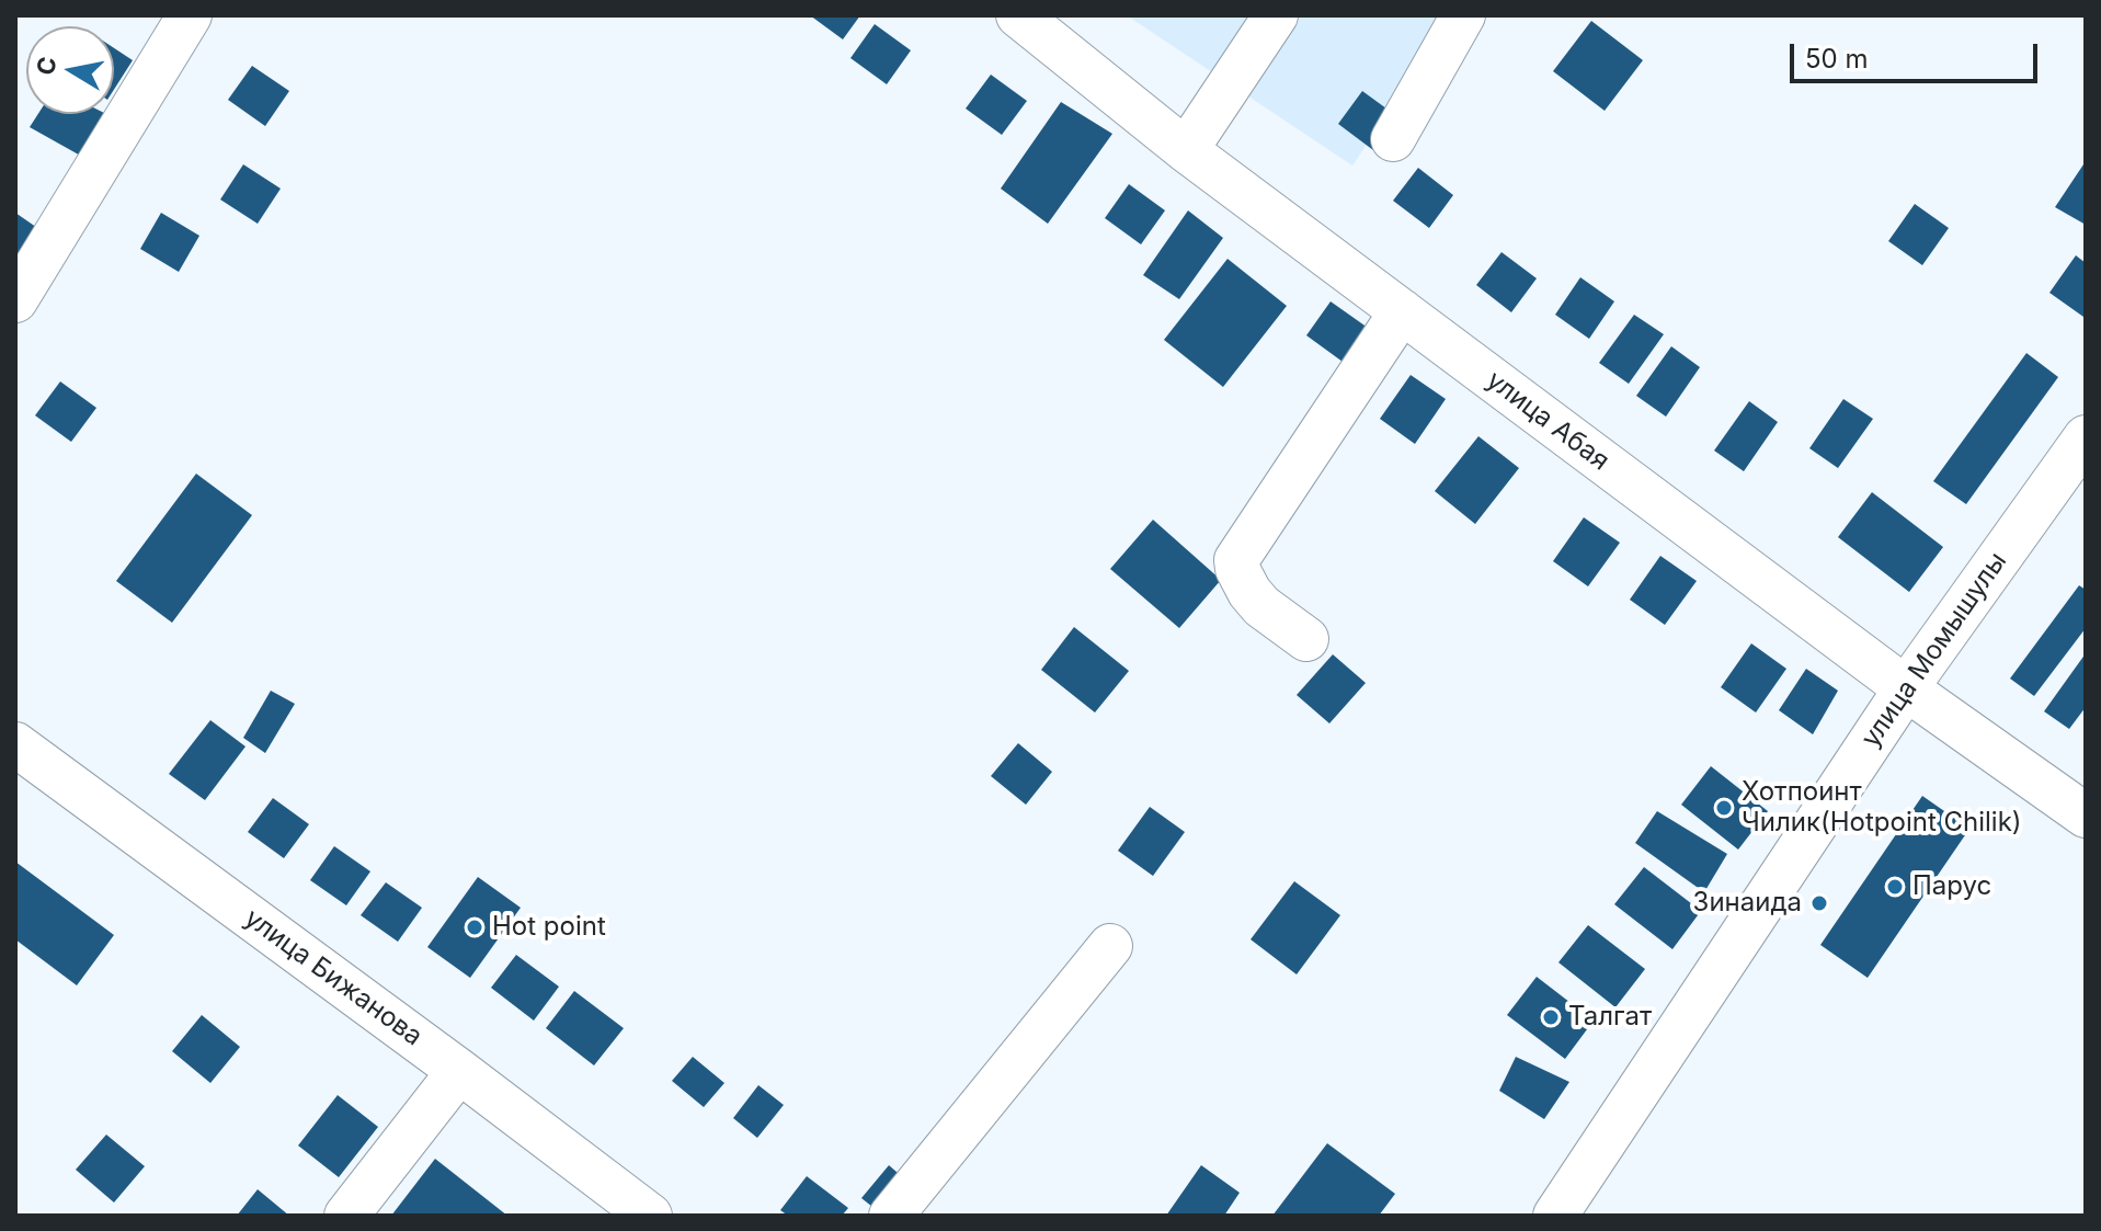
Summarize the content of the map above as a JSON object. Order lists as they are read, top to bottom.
{
  "streets": {
    "street": ["улица Абая", "улица Момышулы", "улица Бижанова"]
  },
  "crossings": [
    ["улица Абая", "улица Момышулы"]
  ],
  "places": [
    "Хотпоинт Чилик(Hotpoint Chilik)",
    "Парус",
    "Зинаида",
    "Hot point",
    "Талгат"
  ],
  "scale_bar": "50 m",
  "north": "left"
}
